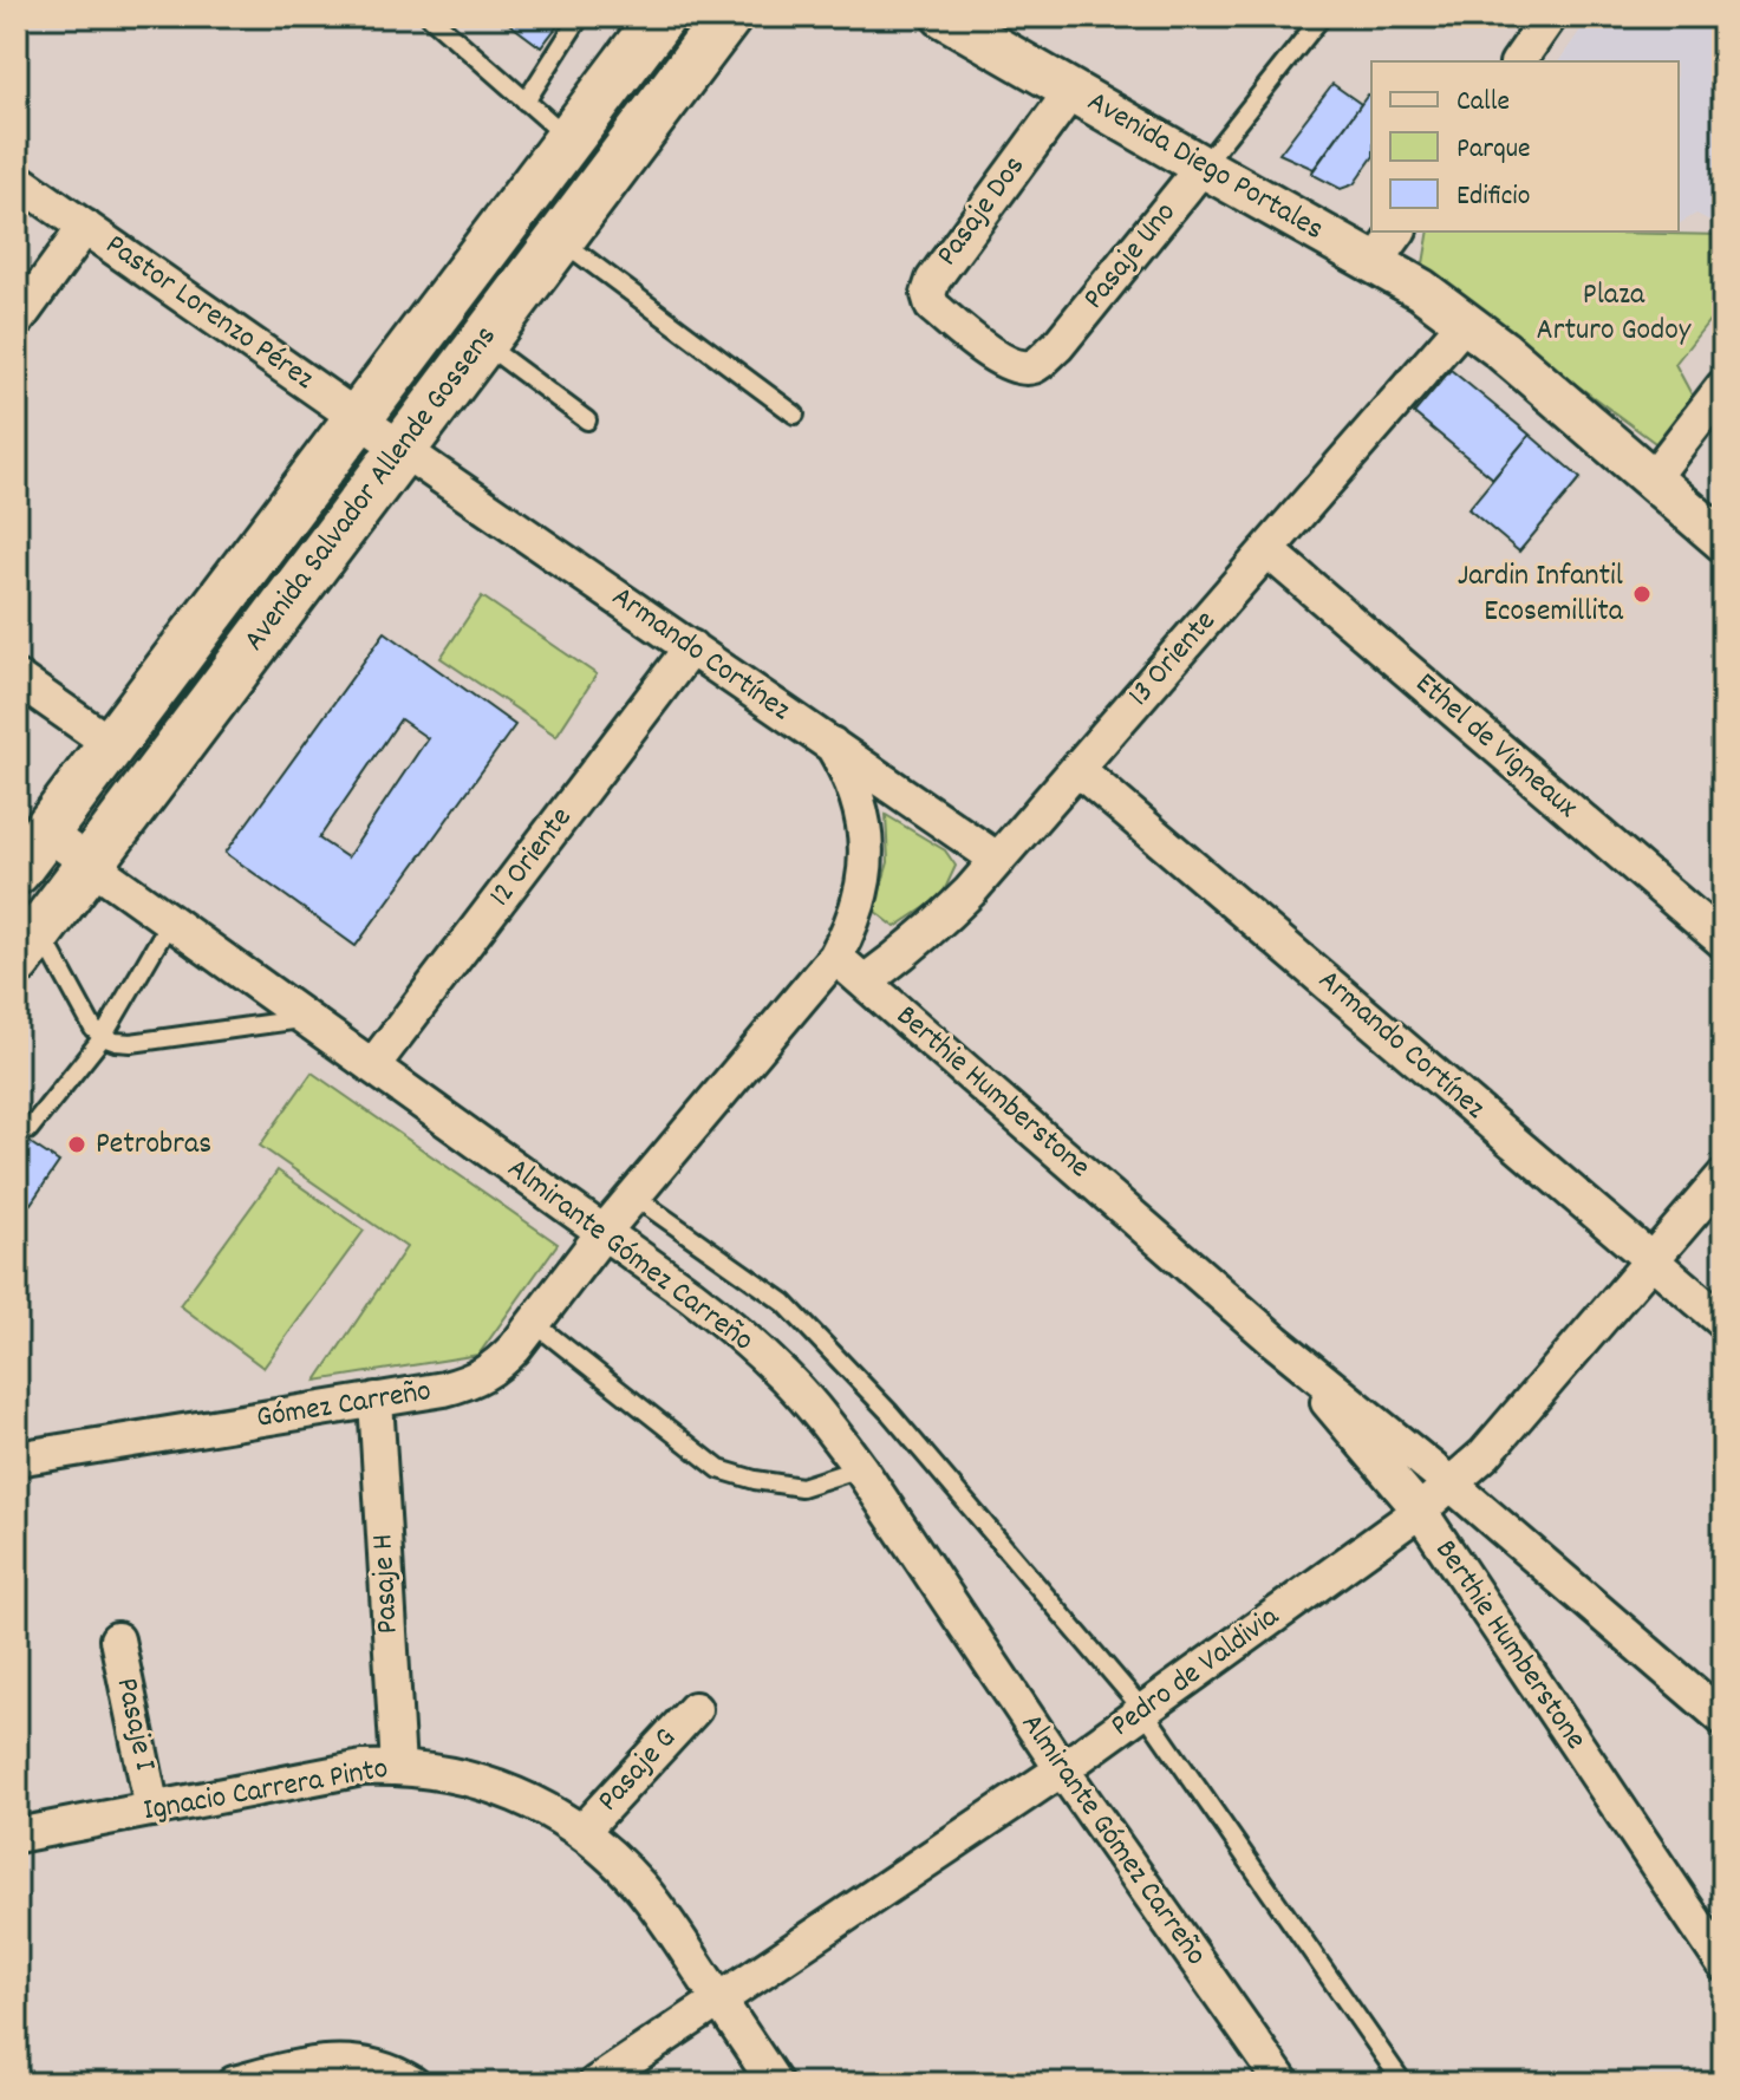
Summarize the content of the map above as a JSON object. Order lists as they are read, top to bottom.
{
  "streets": {
    "main road": ["Avenida Salvador Allende Gossens"],
    "street": [
      "Avenida Diego Portales",
      "Pasaje Dos",
      "Pasaje Uno",
      "Pastor Lorenzo Pérez",
      "Armando Cortínez",
      "13 Oriente",
      "Ethel de Vigneaux",
      "12 Oriente",
      "Berthie Humberstone",
      "Almirante Gómez Carreño",
      "Gómez Carreño",
      "Pasaje H",
      "Pedro de Valdivia",
      "Pasaje I",
      "Pasaje G",
      "Ignacio Carrera Pinto"
    ]
  },
  "crossings": [
    ["Avenida Diego Portales", "Pasaje Dos"],
    ["Avenida Diego Portales", "Pasaje Uno"],
    ["Avenida Diego Portales", "13 Oriente"],
    ["Pasaje Dos", "Pasaje Uno"],
    ["Pastor Lorenzo Pérez", "Avenida Salvador Allende Gossens"],
    ["Pastor Lorenzo Pérez", "Armando Cortínez"],
    ["Avenida Salvador Allende Gossens", "Armando Cortínez"],
    ["Avenida Salvador Allende Gossens", "Almirante Gómez Carreño"],
    ["Armando Cortínez", "13 Oriente"],
    ["Armando Cortínez", "12 Oriente"],
    ["Armando Cortínez", "Pedro de Valdivia"],
    ["13 Oriente", "Ethel de Vigneaux"],
    ["13 Oriente", "Berthie Humberstone"],
    ["12 Oriente", "Almirante Gómez Carreño"],
    ["Berthie Humberstone", "Pedro de Valdivia"],
    ["Almirante Gómez Carreño", "Gómez Carreño"],
    ["Almirante Gómez Carreño", "Pedro de Valdivia"],
    ["Gómez Carreño", "Pasaje H"],
    ["Pasaje H", "Ignacio Carrera Pinto"],
    ["Pedro de Valdivia", "Ignacio Carrera Pinto"],
    ["Pasaje I", "Ignacio Carrera Pinto"],
    ["Pasaje G", "Ignacio Carrera Pinto"]
  ],
  "parks": ["Plaza Arturo Godoy"],
  "places": ["Jardin Infantil Ecosemillita", "Petrobras"],
  "legend": ["Calle", "Parque", "Edificio"]
}
